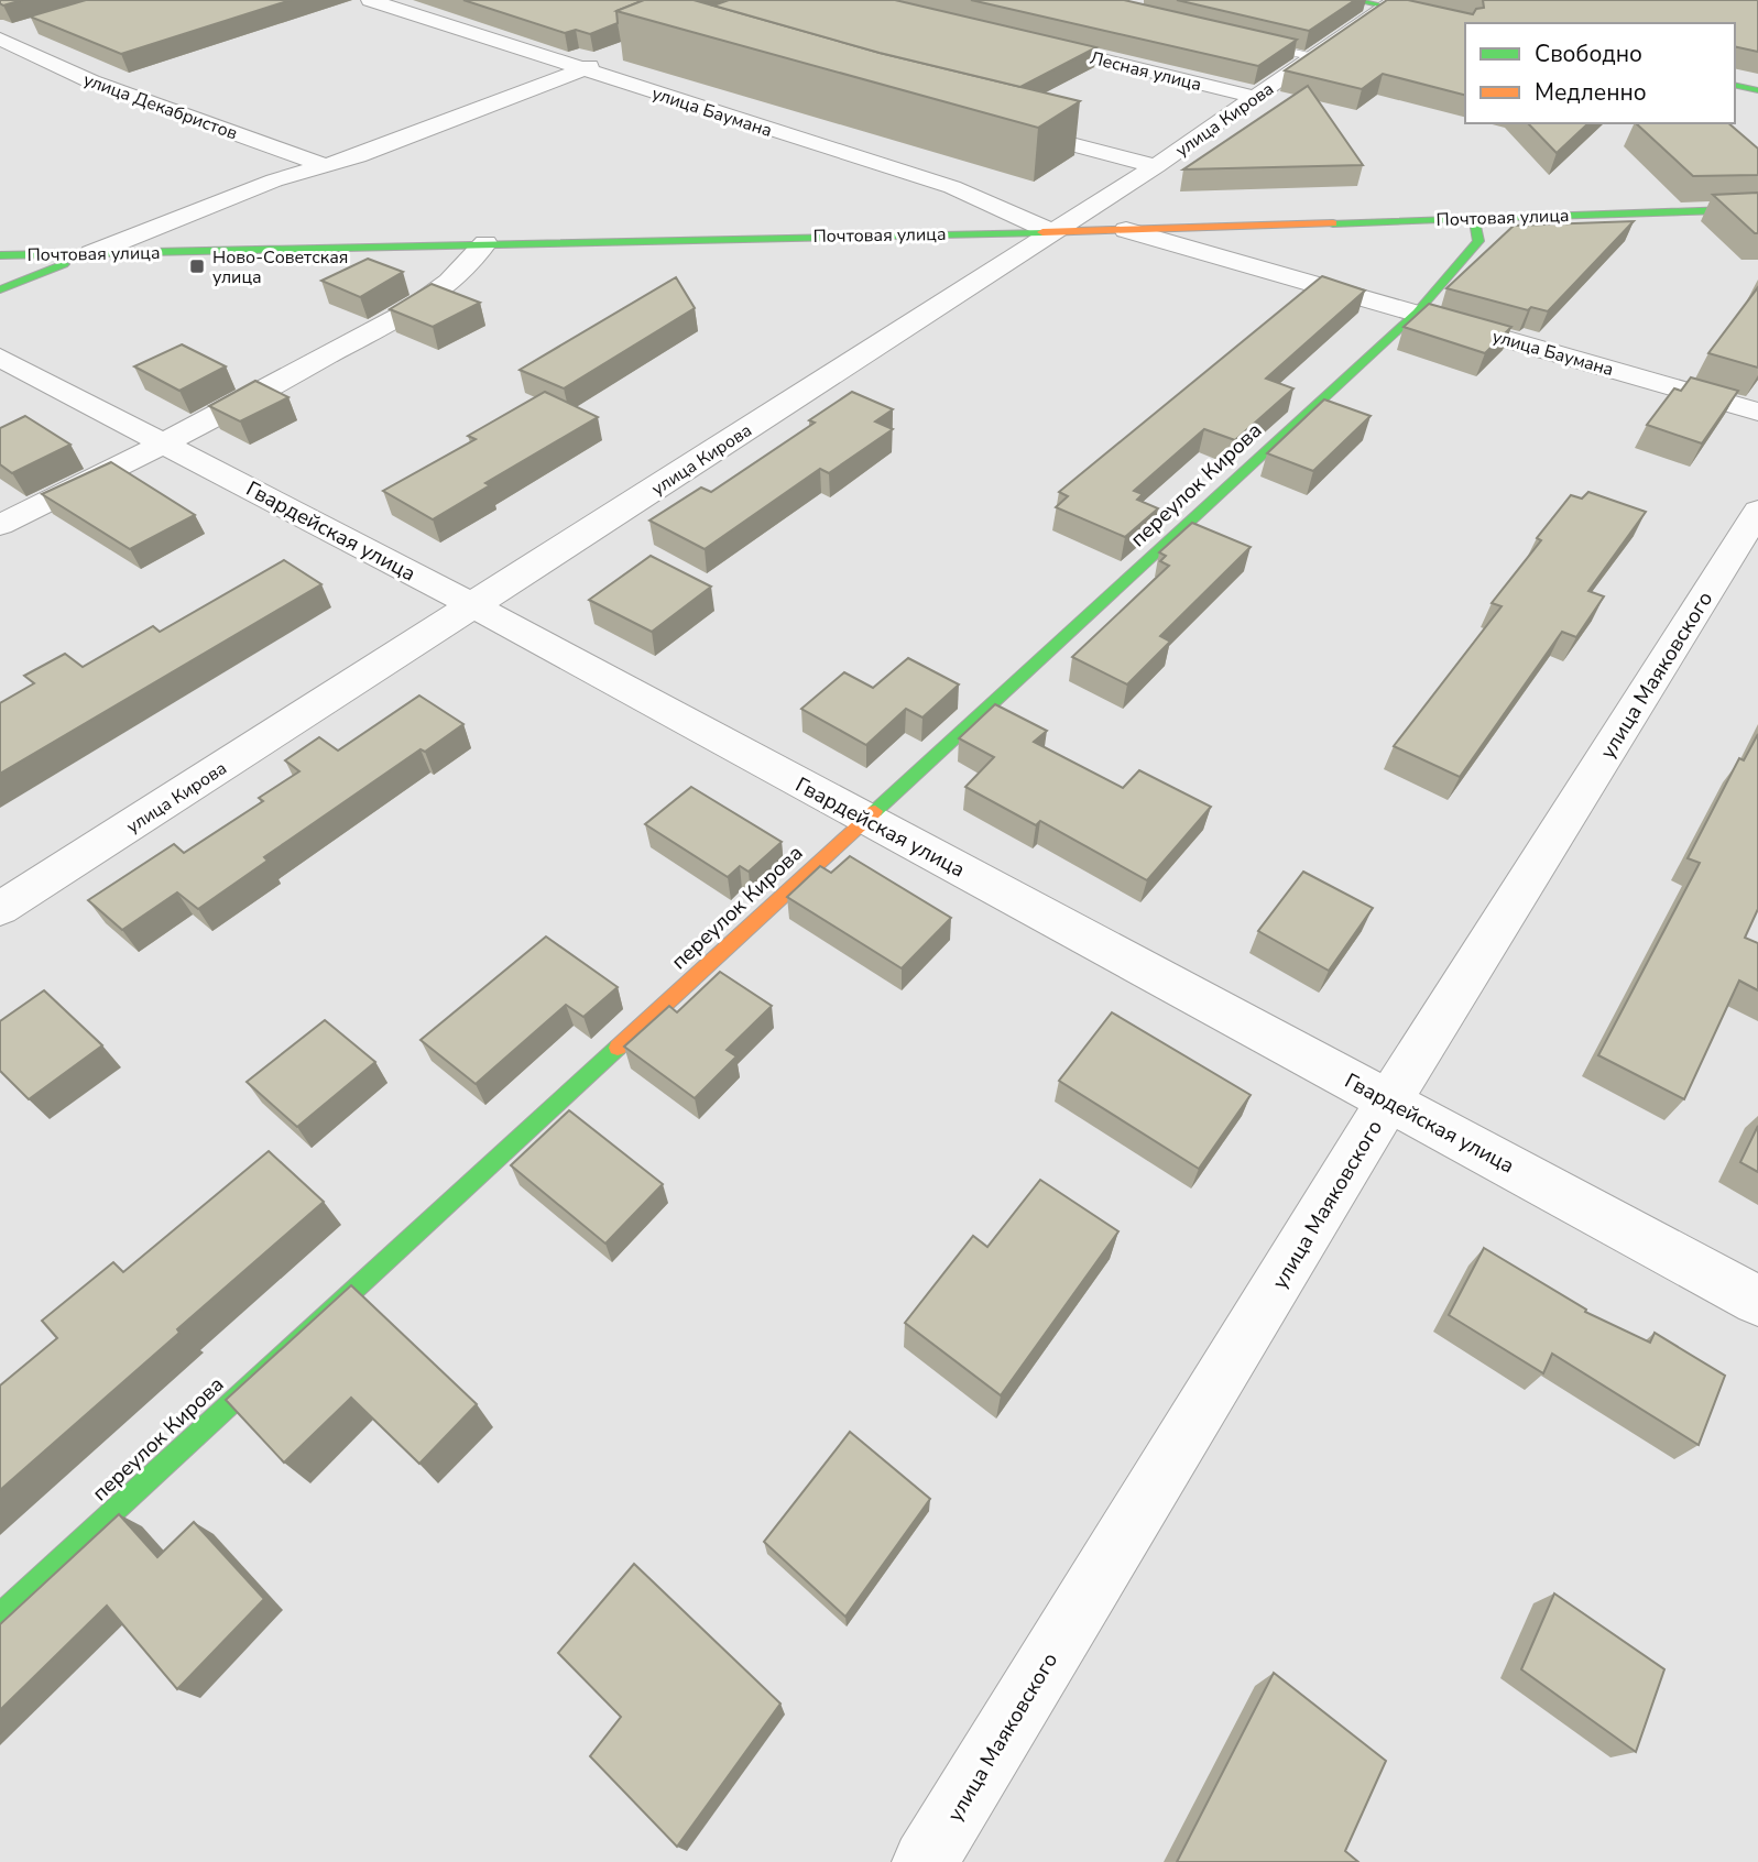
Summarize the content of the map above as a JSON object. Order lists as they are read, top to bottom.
{
  "streets": {
    "street": [
      "Лесная улица",
      "улица Декабристов",
      "улица Баумана",
      "улица Кирова",
      "Почтовая улица",
      "переулок Кирова",
      "Гвардейская улица",
      "улица Маяковского"
    ]
  },
  "crossings": [
    ["Лесная улица", "улица Кирова"],
    ["улица Баумана", "улица Кирова"],
    ["улица Баумана", "Почтовая улица"],
    ["улица Баумана", "переулок Кирова"],
    ["улица Кирова", "Почтовая улица"],
    ["улица Кирова", "Гвардейская улица"],
    ["Почтовая улица", "переулок Кирова"],
    ["переулок Кирова", "Гвардейская улица"],
    ["Гвардейская улица", "улица Маяковского"]
  ],
  "places": {
    "transit": ["Ново-Советская улица"]
  },
  "legend": ["Свободно", "Медленно"]
}
